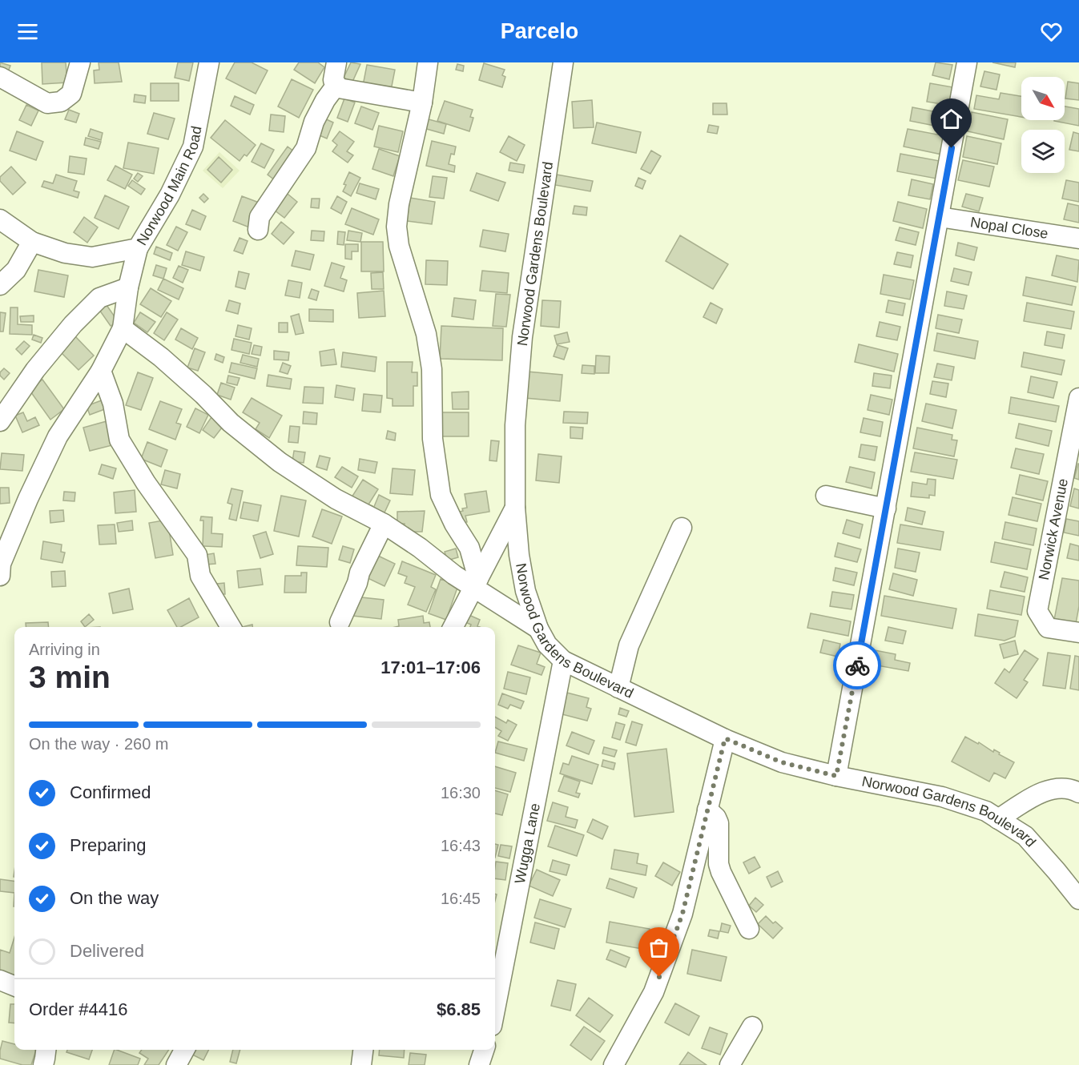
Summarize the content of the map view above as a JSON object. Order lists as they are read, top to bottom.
{
  "streets": {
    "street": [
      "Norwood Main Road",
      "Nopal Close",
      "Norwood Gardens Boulevard",
      "Norwick Avenue",
      "Wugga Lane"
    ]
  },
  "crossings": [
    ["Norwood Gardens Boulevard", "Wugga Lane"]
  ],
  "north": "bottom right",
  "page": {
    "header": "Parcelo",
    "heading": ["3 min", "Arriving in", "17:01–17:06"],
    "panel": ["Order #4416", "$6.85"],
    "bar": "On the way · 260 m",
    "list": [
      ["Confirmed", "16:30"],
      ["Preparing", "16:43"],
      ["On the way", "16:45"],
      "Delivered"
    ]
  }
}
